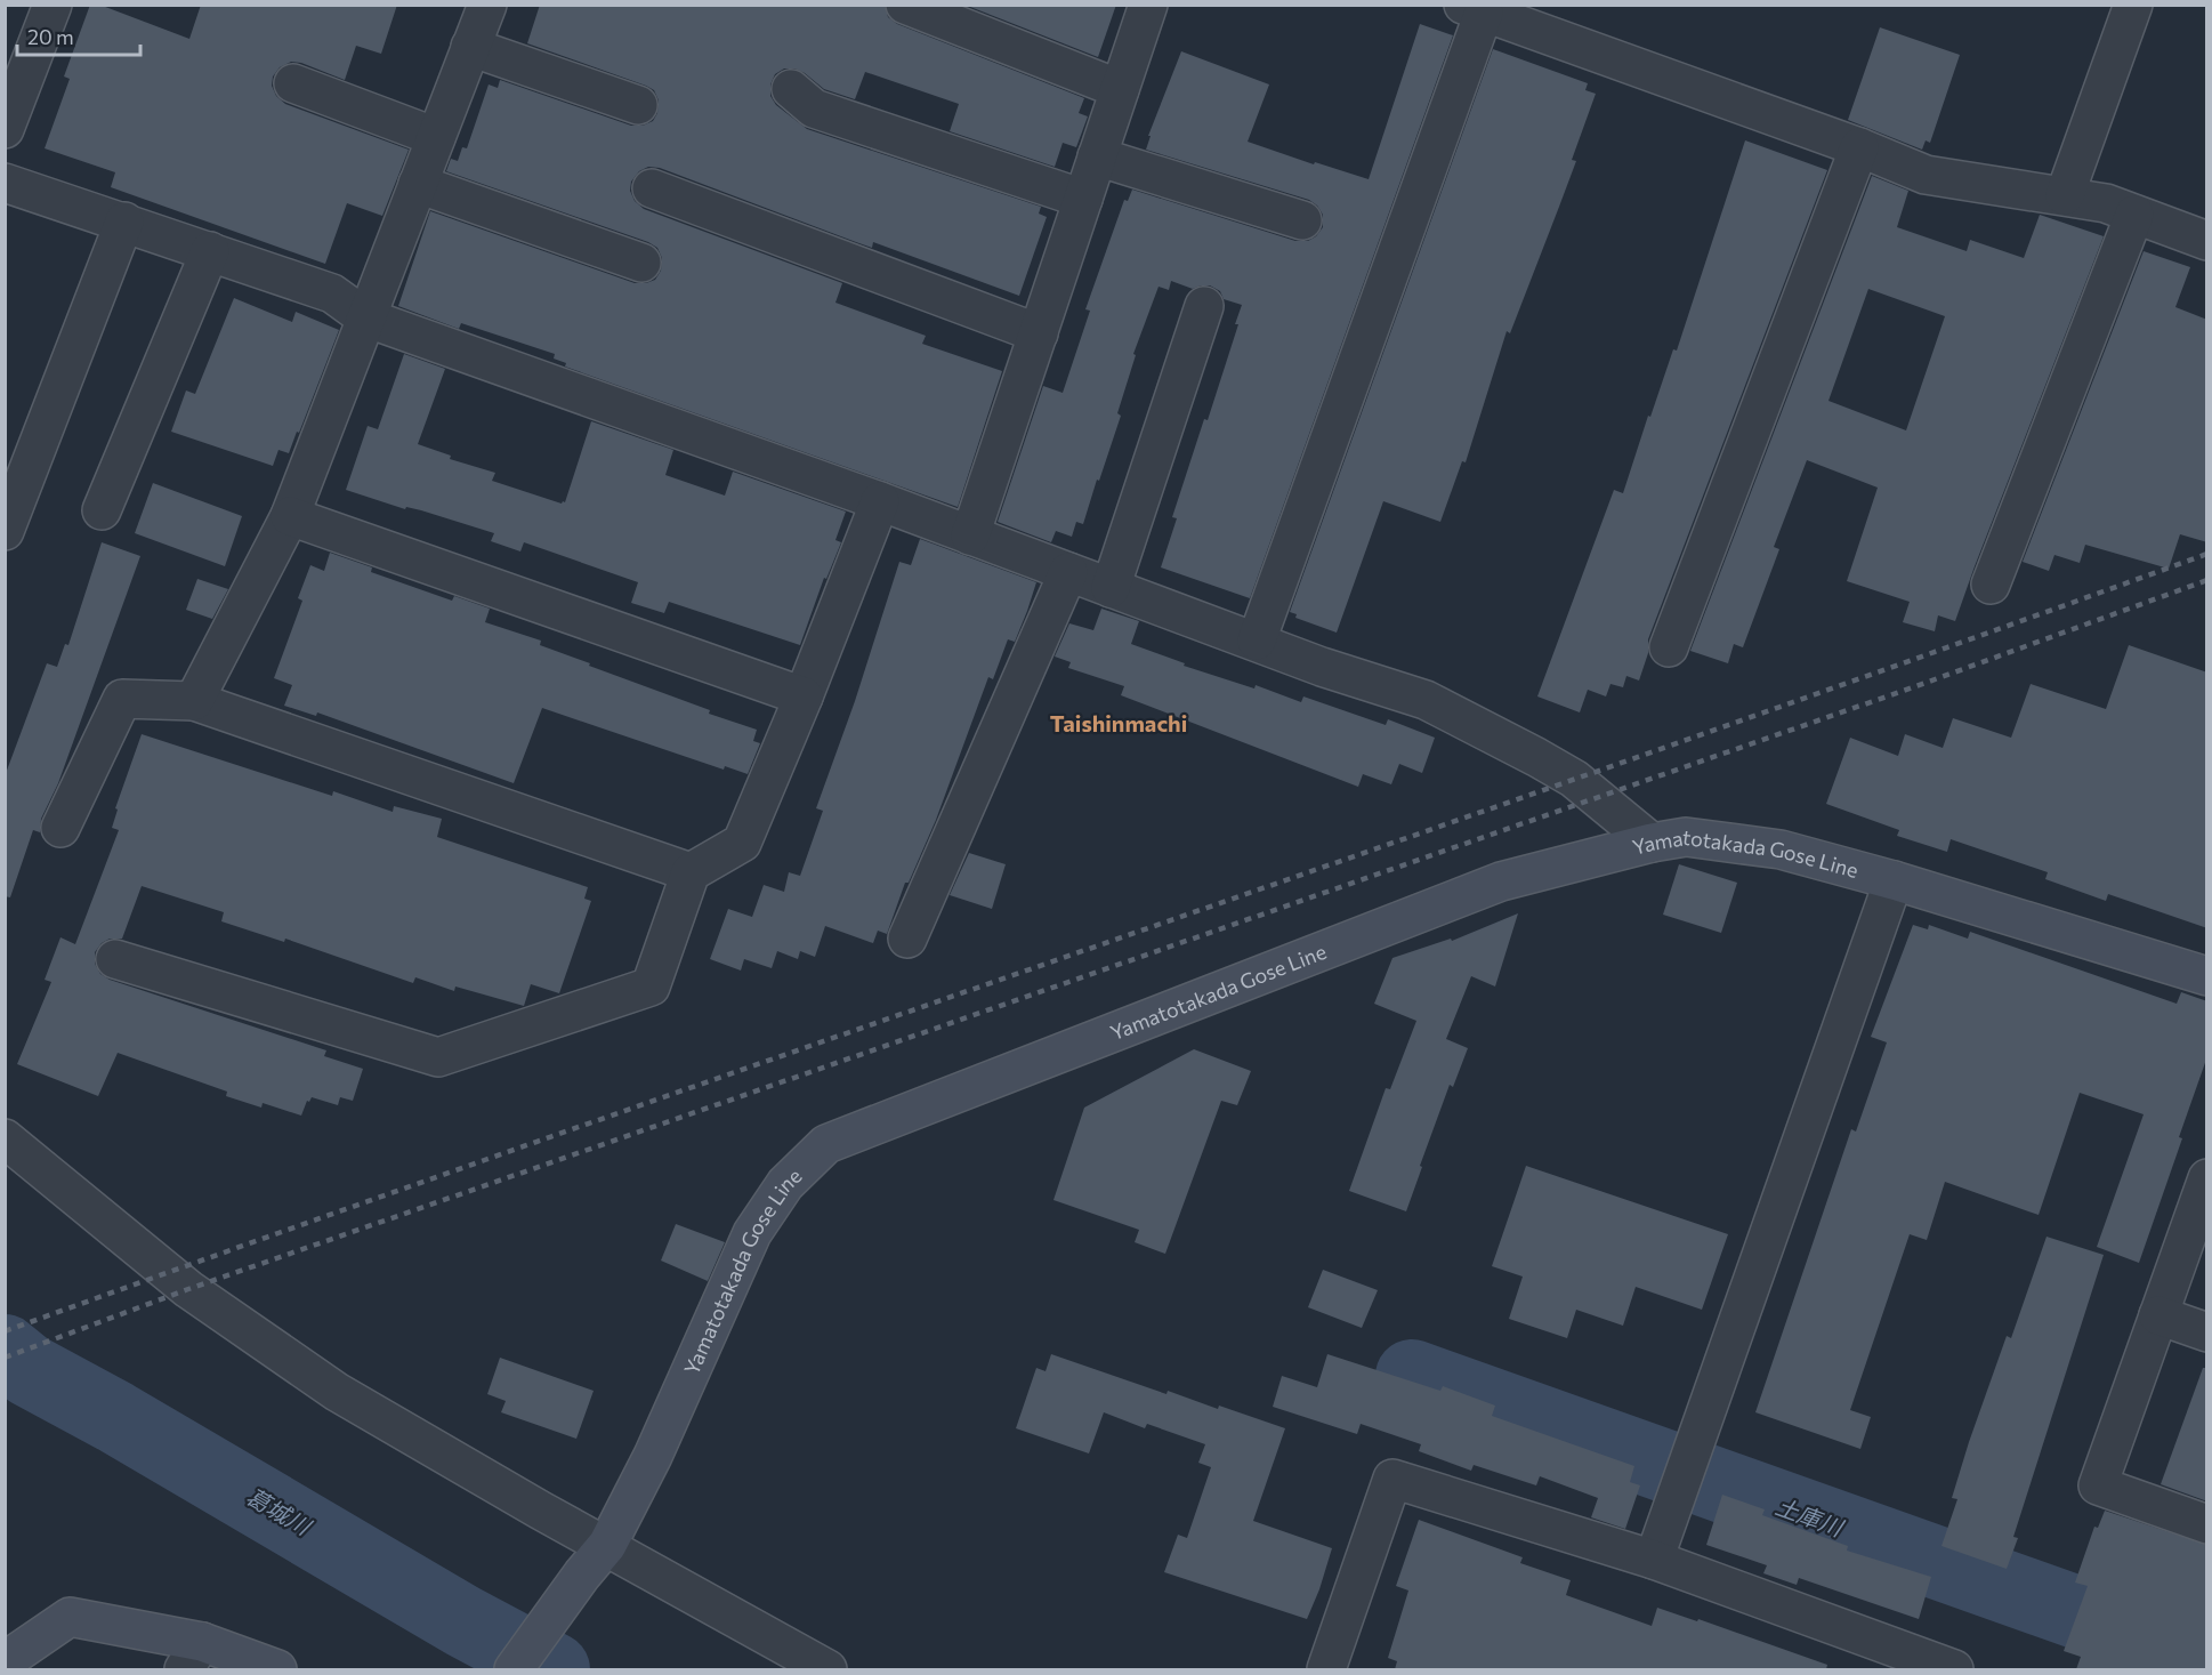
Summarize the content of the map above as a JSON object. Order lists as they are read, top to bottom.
{
  "streets": {
    "main road": ["Yamatotakada Gose Line"]
  },
  "districts": ["Taishinmachi"],
  "water": ["葛城川", "土庫川"],
  "scale_bar": "20 m"
}
